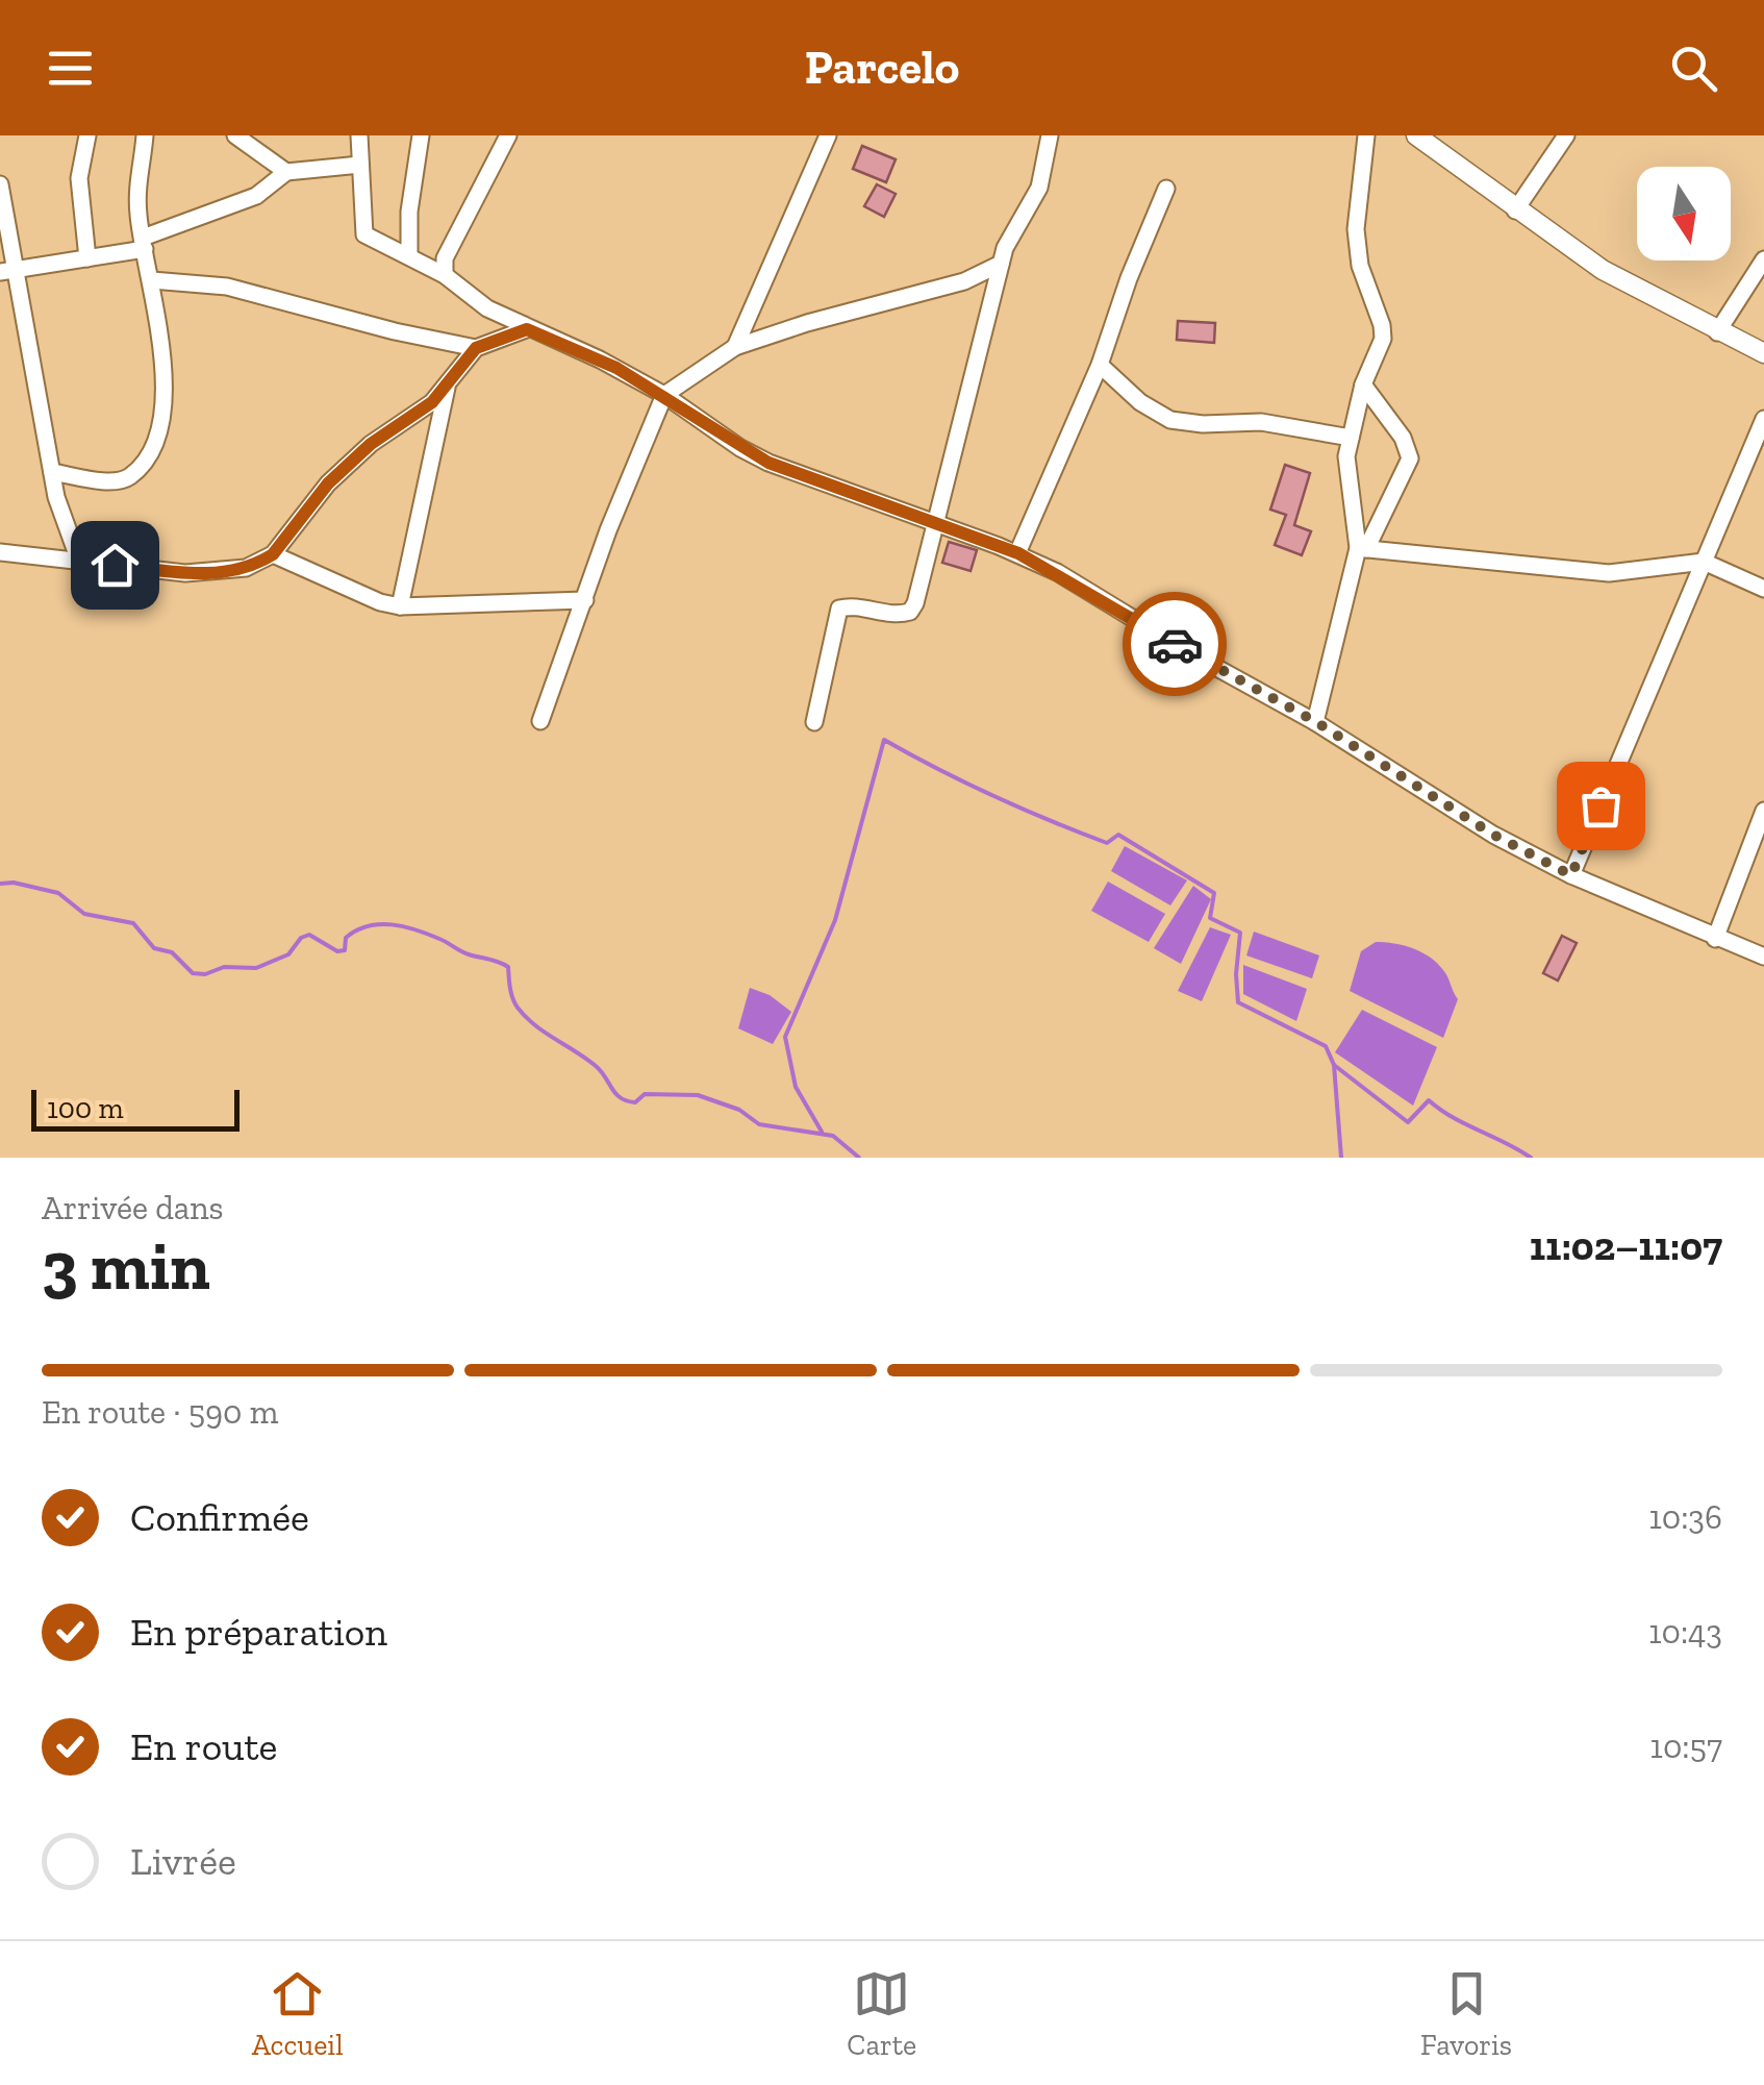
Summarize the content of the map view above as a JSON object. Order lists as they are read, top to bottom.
{
  "scale_bar": "100 m",
  "north": "bottom",
  "page": {
    "header": "Parcelo",
    "scale": "100 m",
    "heading": ["3 min", "Arrivée dans", "11:02–11:07"],
    "bar": "En route · 590 m",
    "list": [
      ["Confirmée", "10:36"],
      ["En préparation", "10:43"],
      ["En route", "10:57"],
      "Livrée"
    ],
    "tabs": ["Accueil", "Carte", "Favoris"]
  }
}
